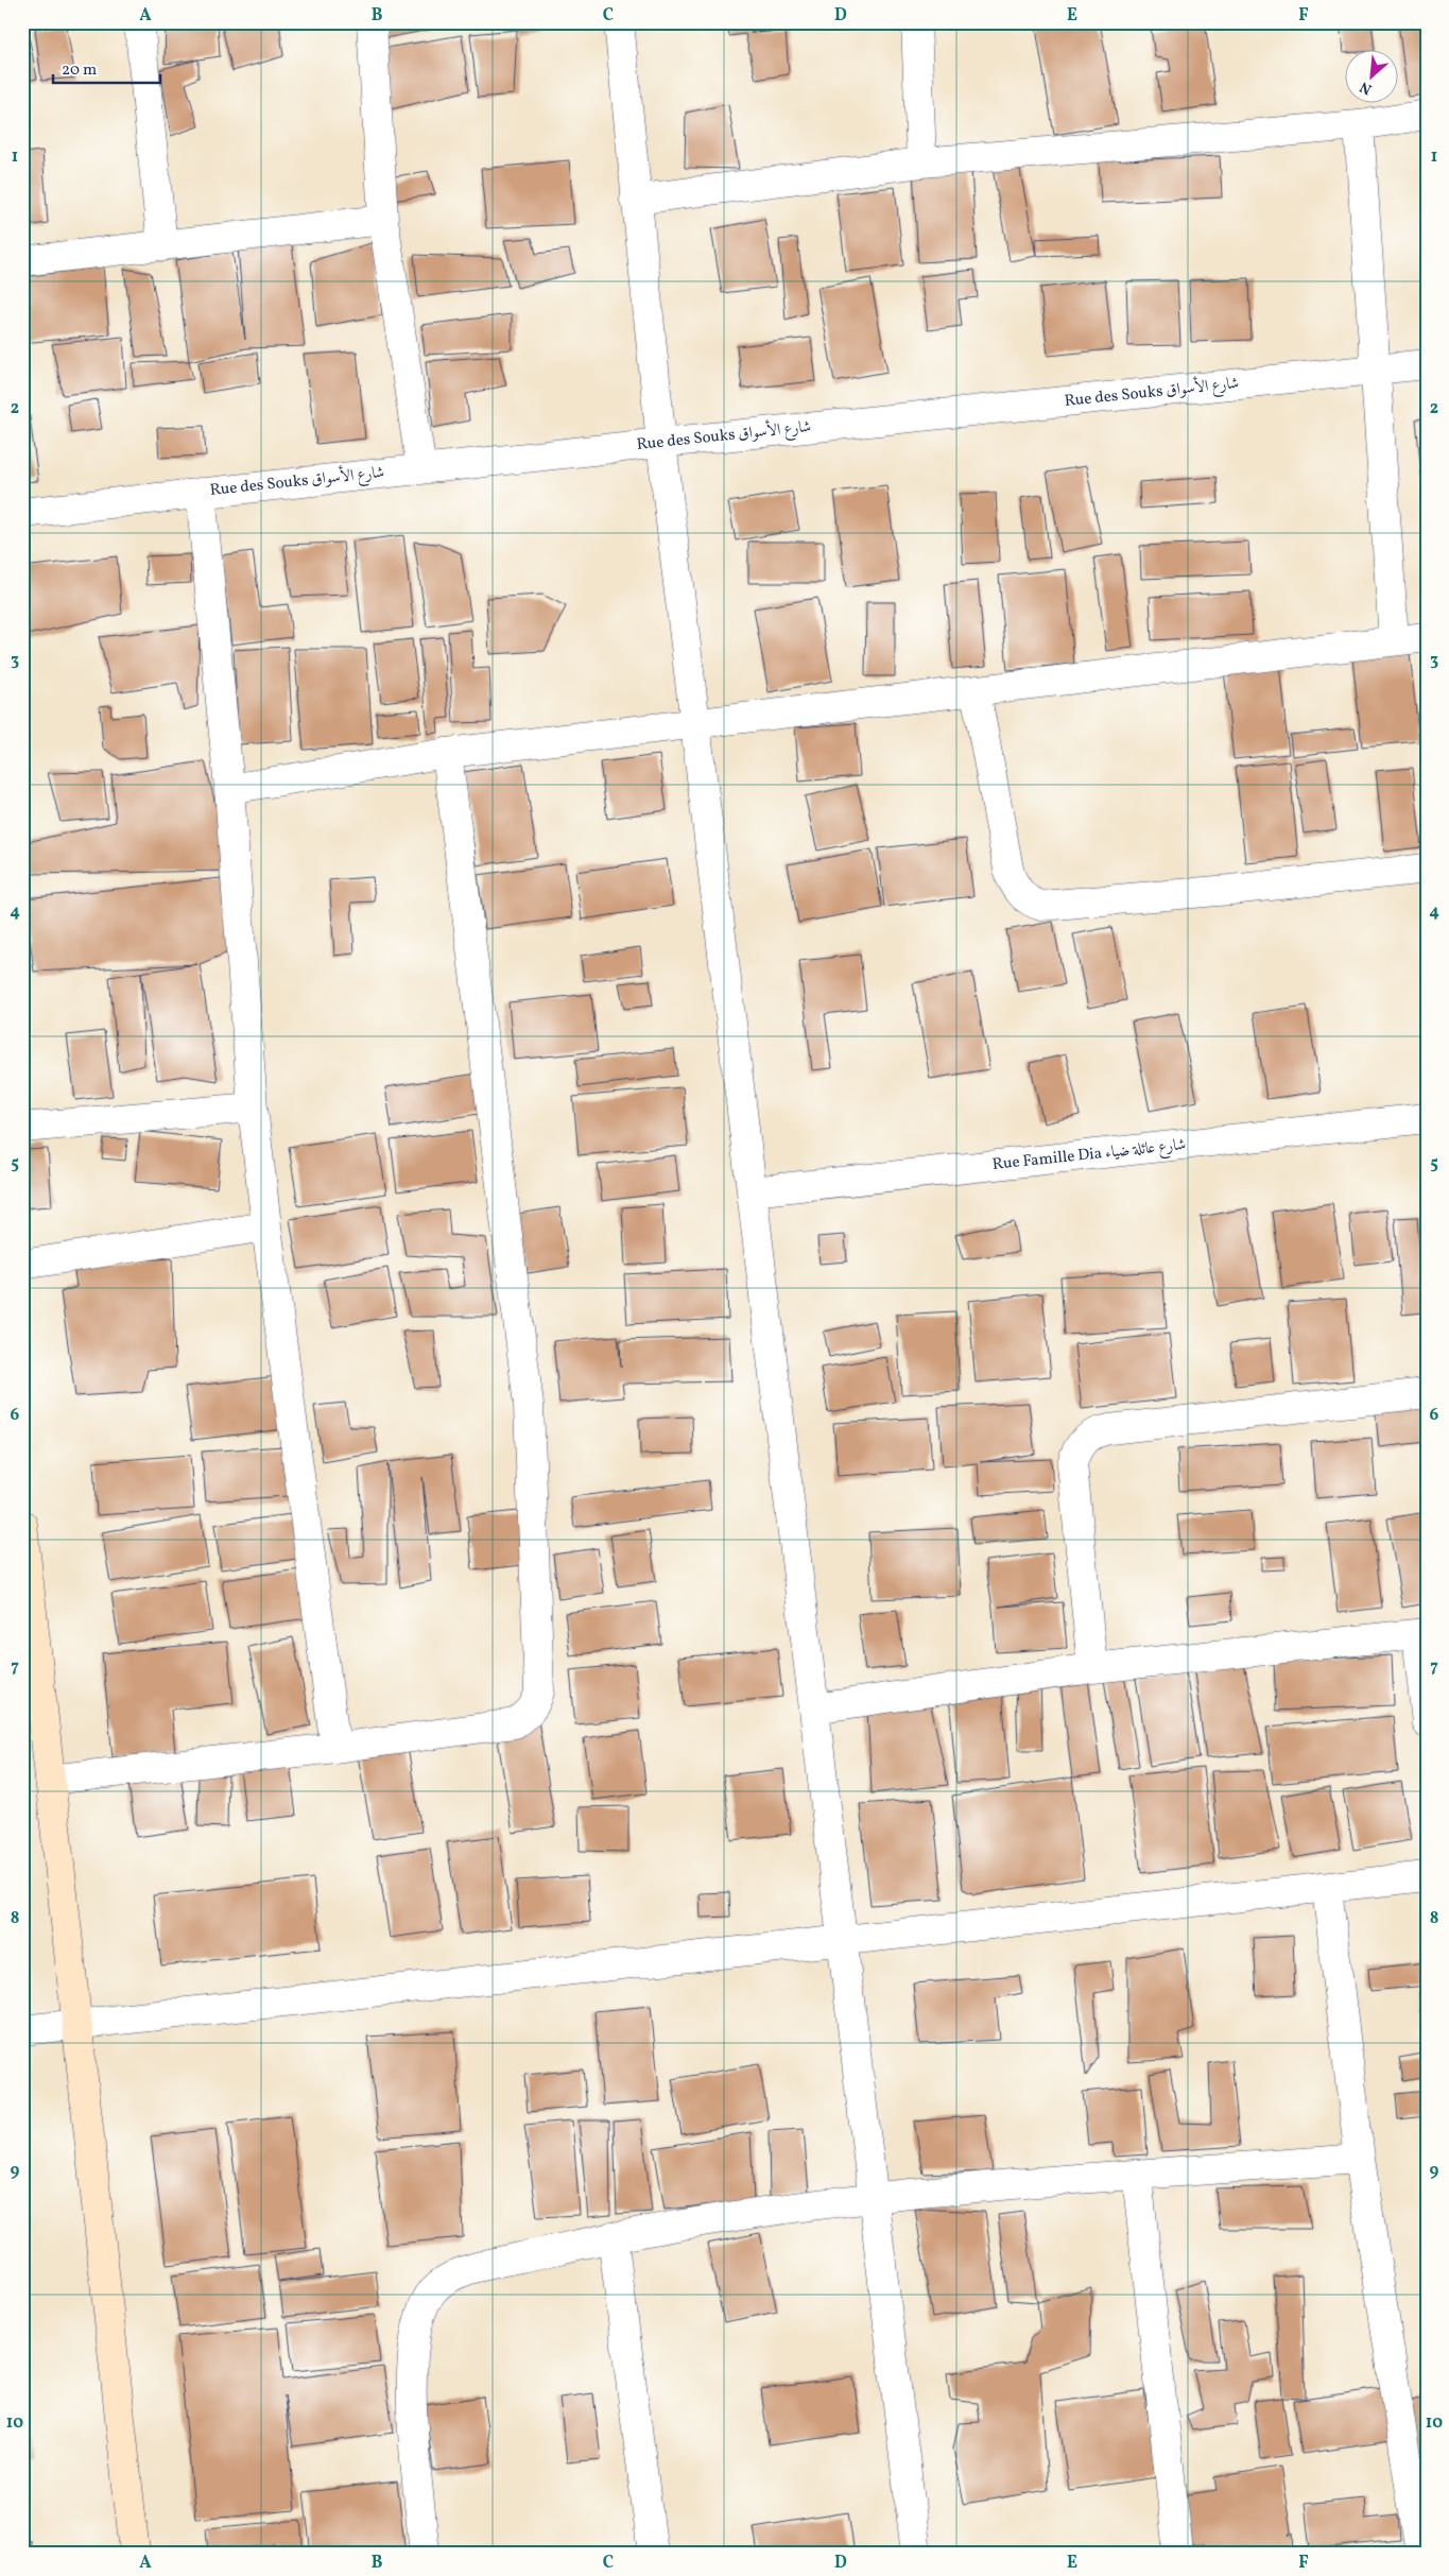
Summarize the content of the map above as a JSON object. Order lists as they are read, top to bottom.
{
  "streets": {
    "street": ["Rue des Souks شارع الأسواق", "Rue Famille Dia شارع عائلة ضياء"]
  },
  "scale_bar": "20 m",
  "north": "bottom left",
  "grid": {
    "columns": [
      "A",
      "B",
      "C",
      "D",
      "E",
      "F"
    ],
    "rows": [
      "1",
      "2",
      "3",
      "4",
      "5",
      "6",
      "7",
      "8",
      "9",
      "10"
    ]
  }
}
